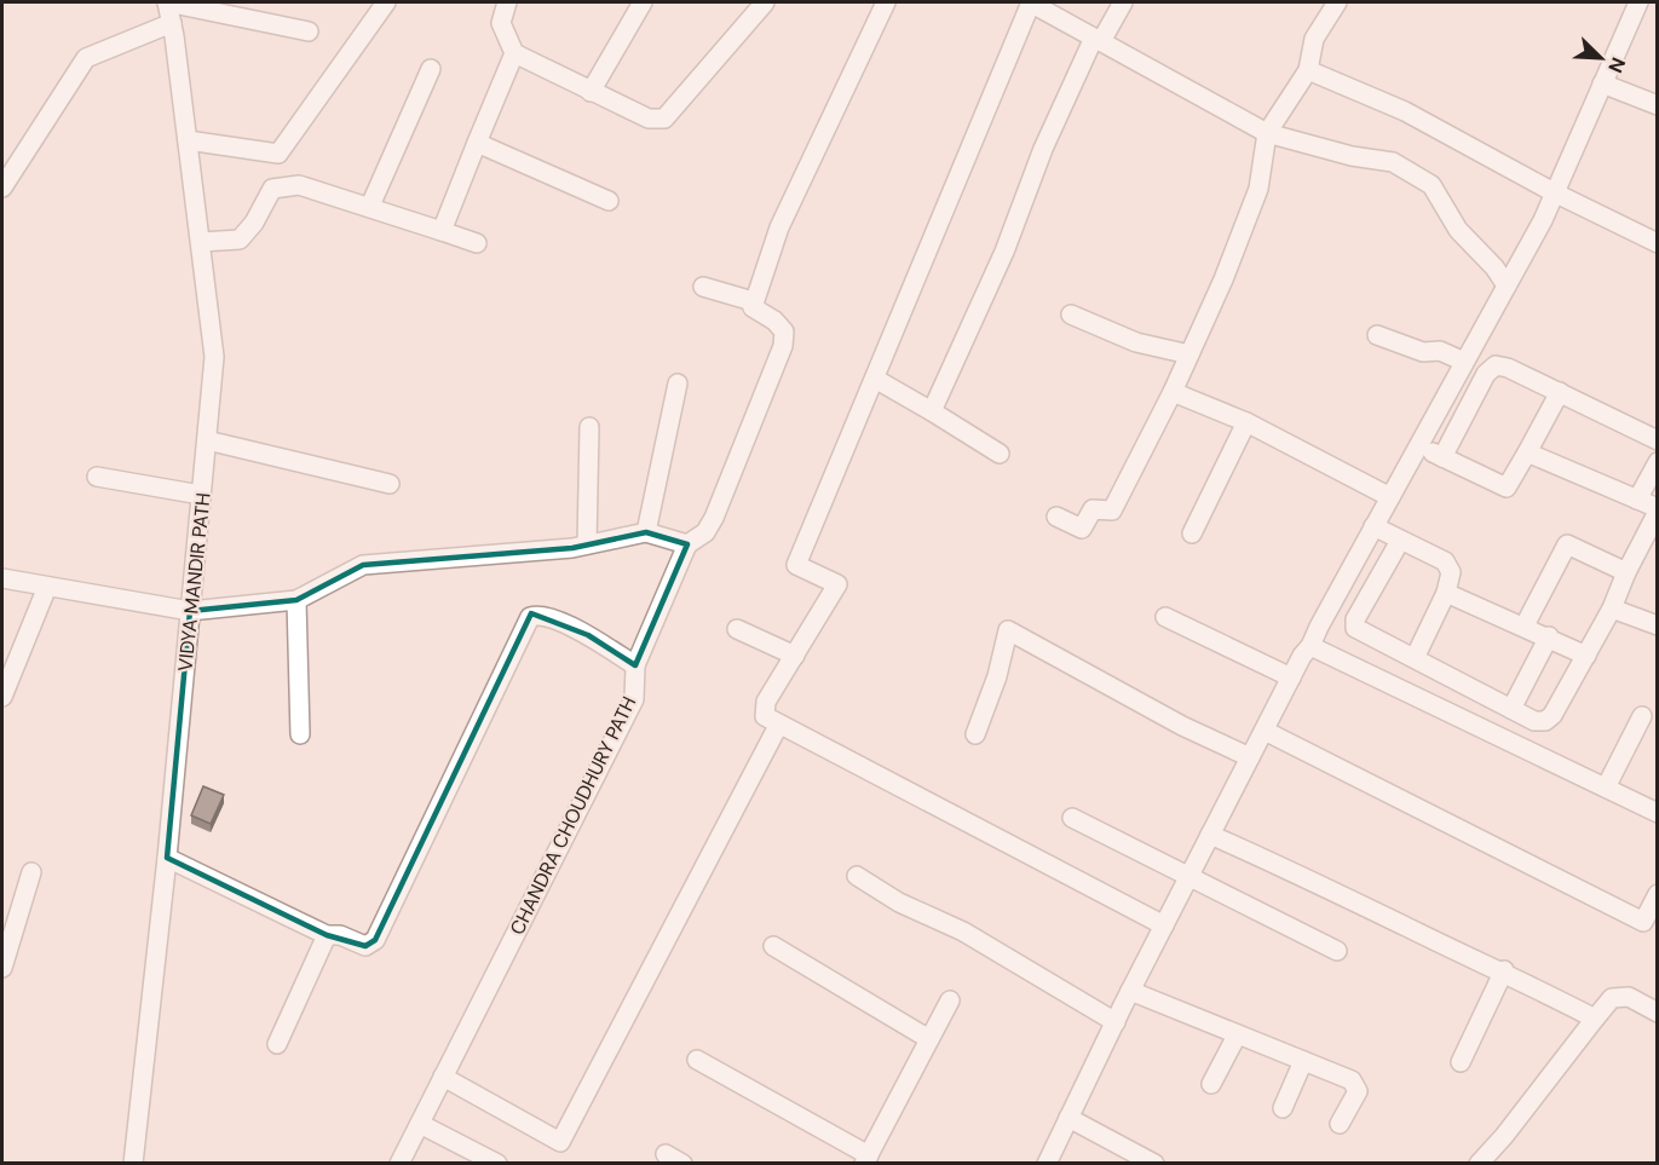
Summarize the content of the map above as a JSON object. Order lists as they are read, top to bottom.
{
  "streets": {
    "street": ["VIDYA MANDIR PATH", "CHANDRA CHOUDHURY PATH"]
  },
  "north": "bottom right"
}
